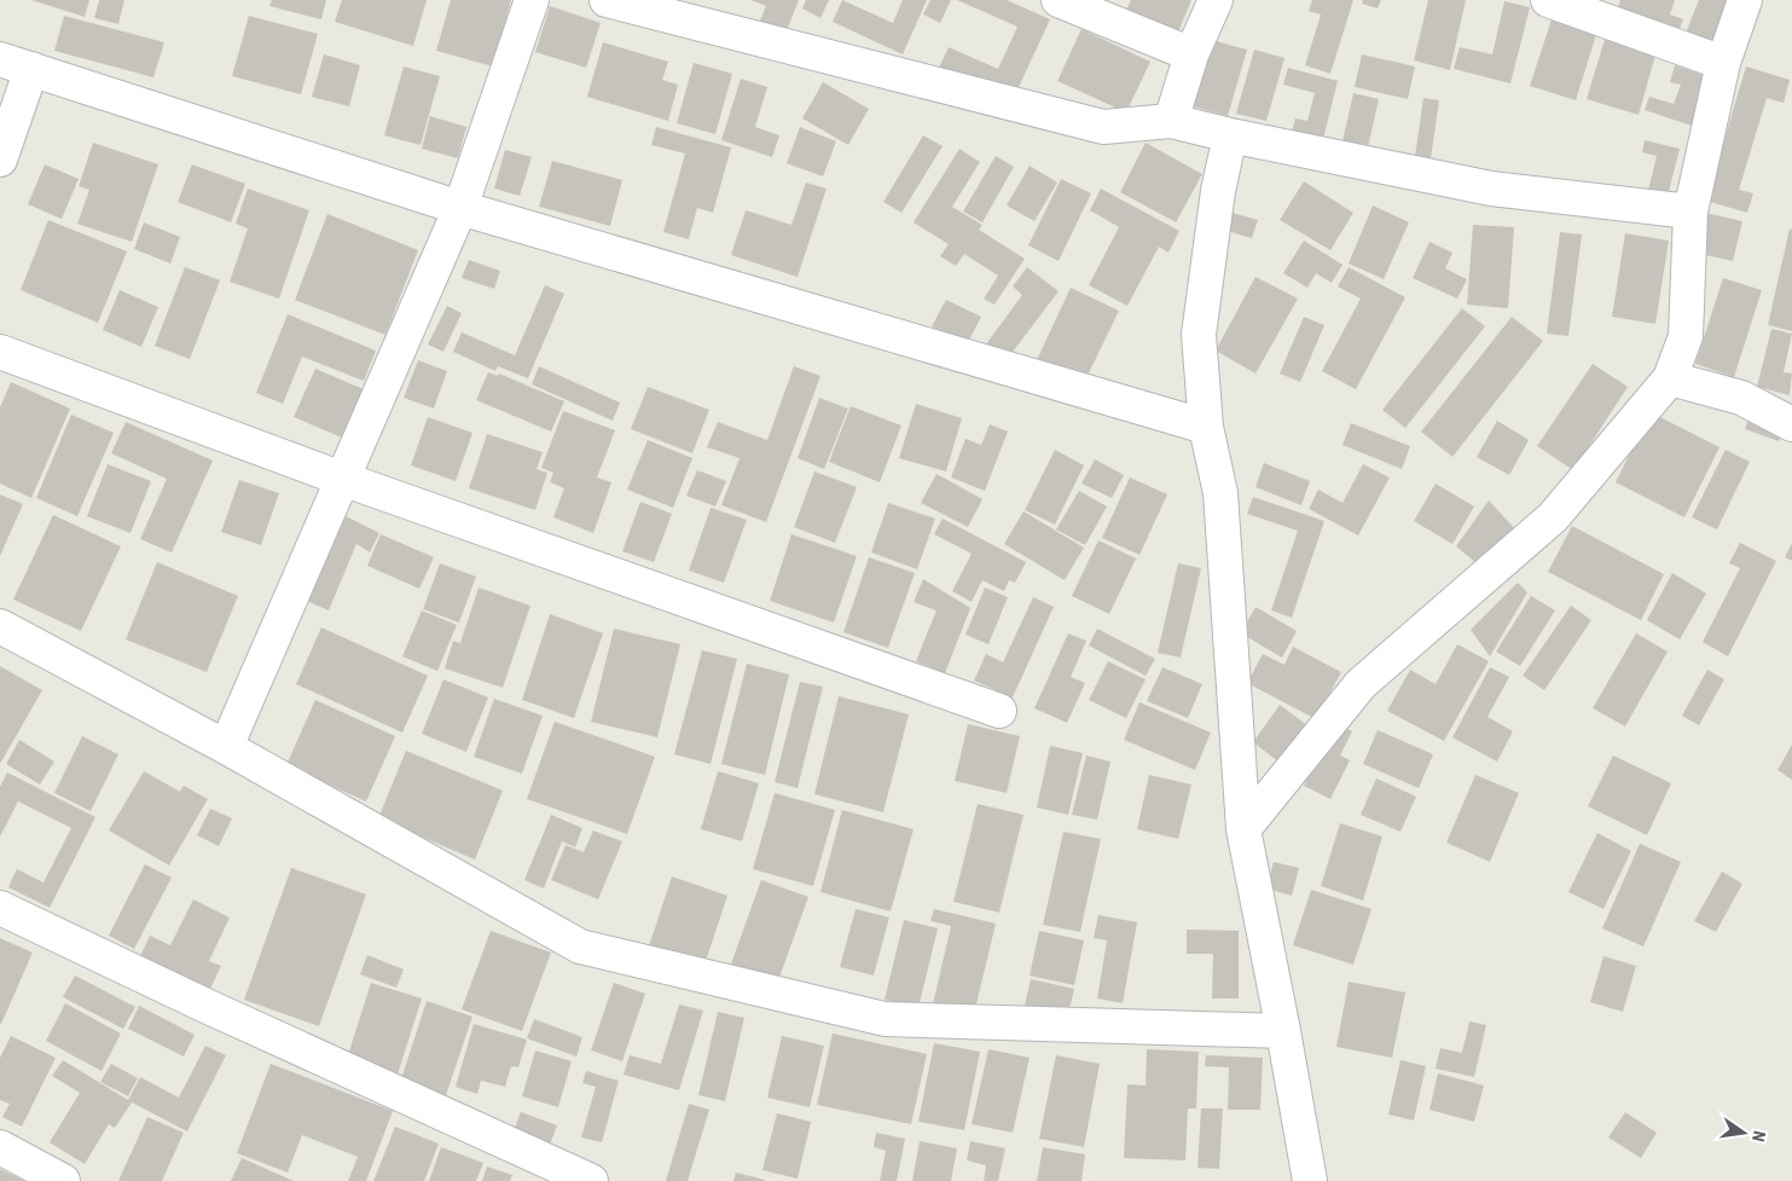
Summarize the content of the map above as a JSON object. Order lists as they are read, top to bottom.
{
  "north": "right"
}
